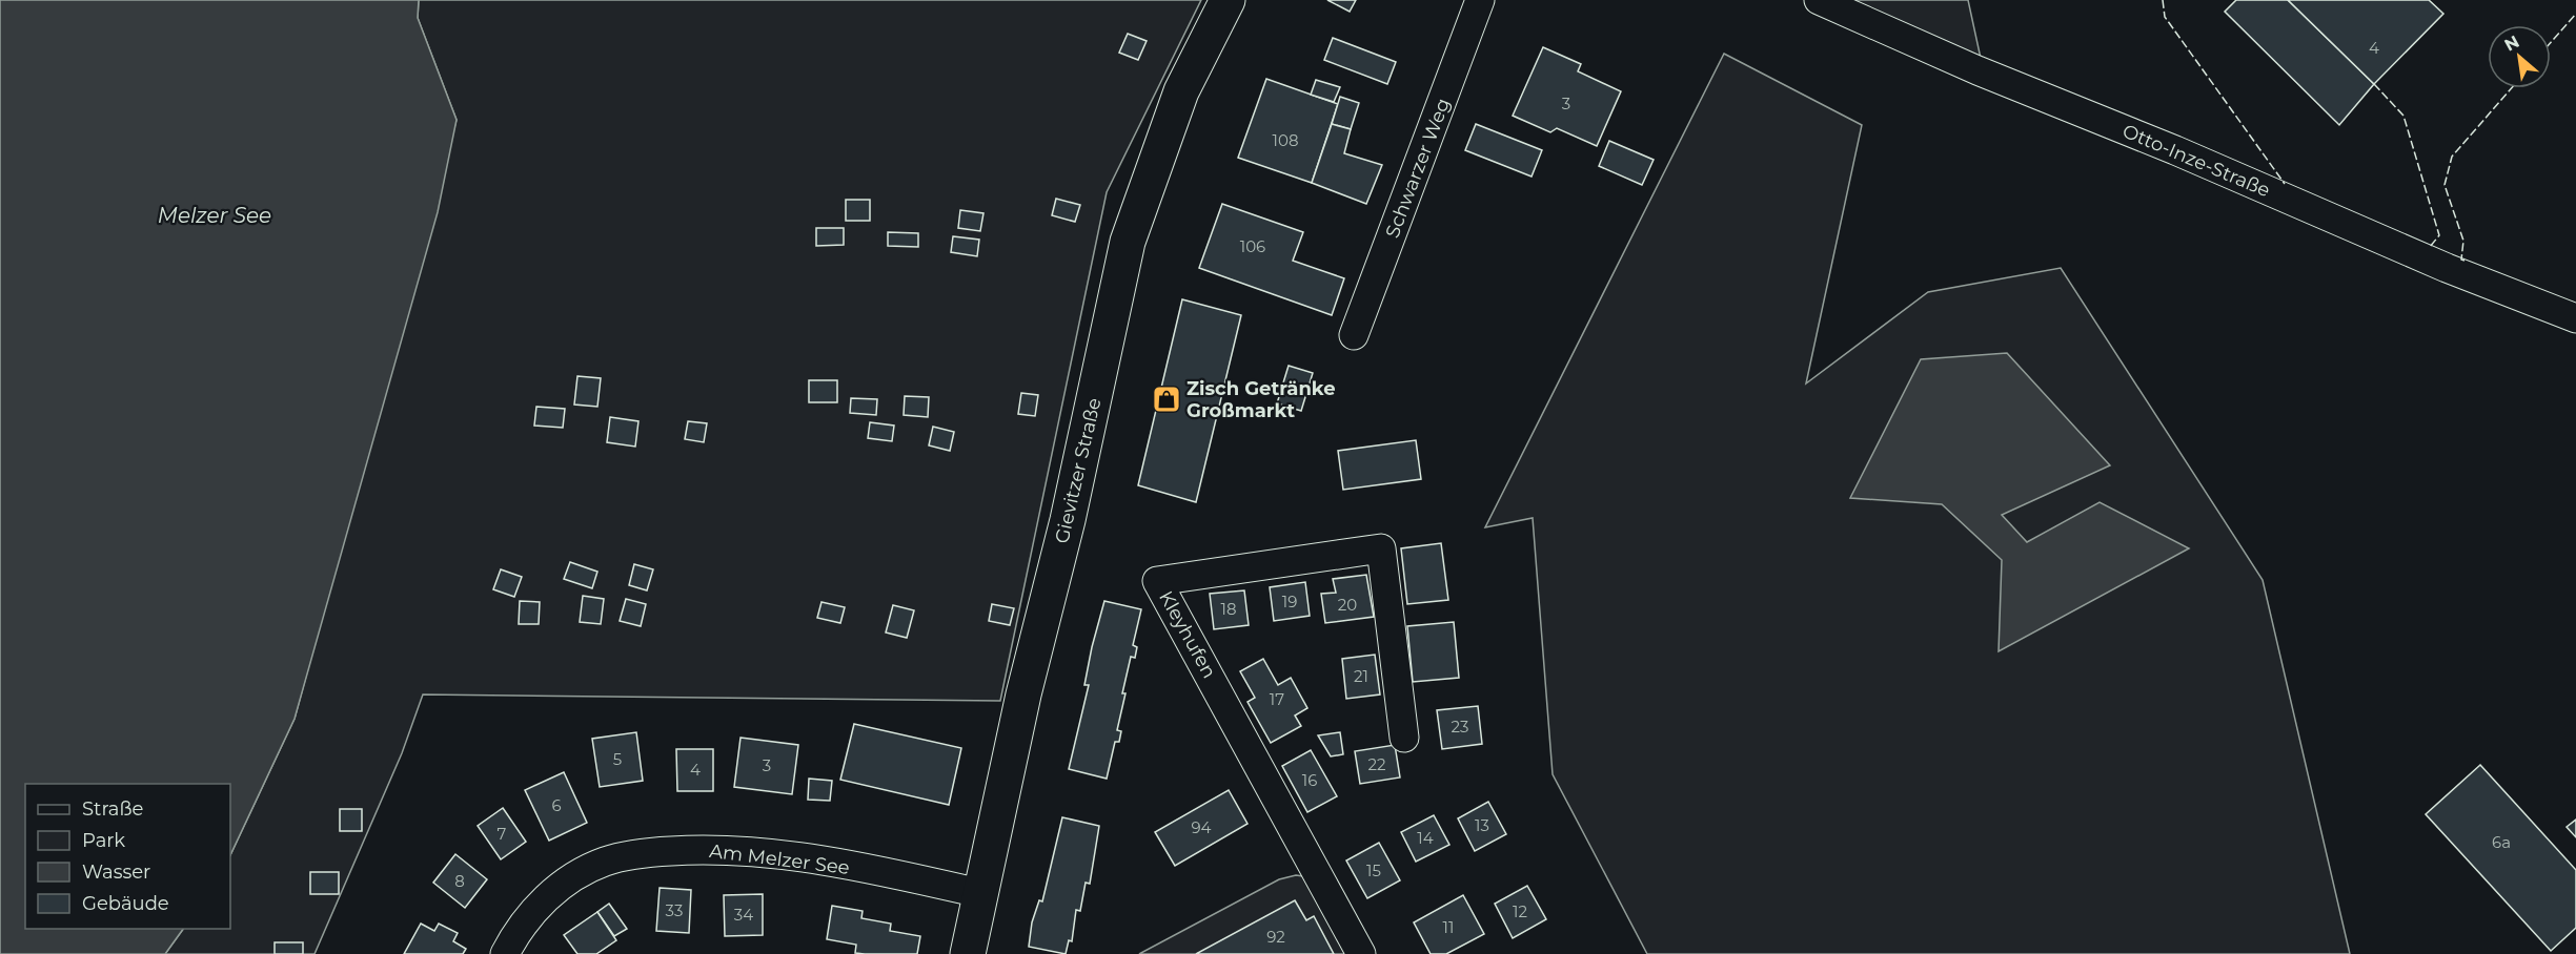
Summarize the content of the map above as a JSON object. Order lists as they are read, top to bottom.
{
  "streets": {
    "main road": ["Gievitzer Straße"],
    "street": [
      "Otto-Inze-Straße",
      "Schwarzer Weg",
      "Kleyhufen",
      "Am Melzer See"
    ]
  },
  "crossings": [
    ["Gievitzer Straße", "Am Melzer See"]
  ],
  "water": ["Melzer See"],
  "places": {
    "shop": ["Zisch Getränke Großmarkt"]
  },
  "house_numbers": [
    "4",
    "3",
    "108",
    "106",
    "19",
    "20",
    "18",
    "21",
    "17",
    "23",
    "5",
    "22",
    "3",
    "4",
    "16",
    "6",
    "13",
    "94",
    "7",
    "14",
    "6a",
    "15",
    "8",
    "33",
    "12",
    "34",
    "11",
    "92"
  ],
  "legend": [
    "Straße",
    "Park",
    "Wasser",
    "Gebäude"
  ],
  "north": "top left"
}
